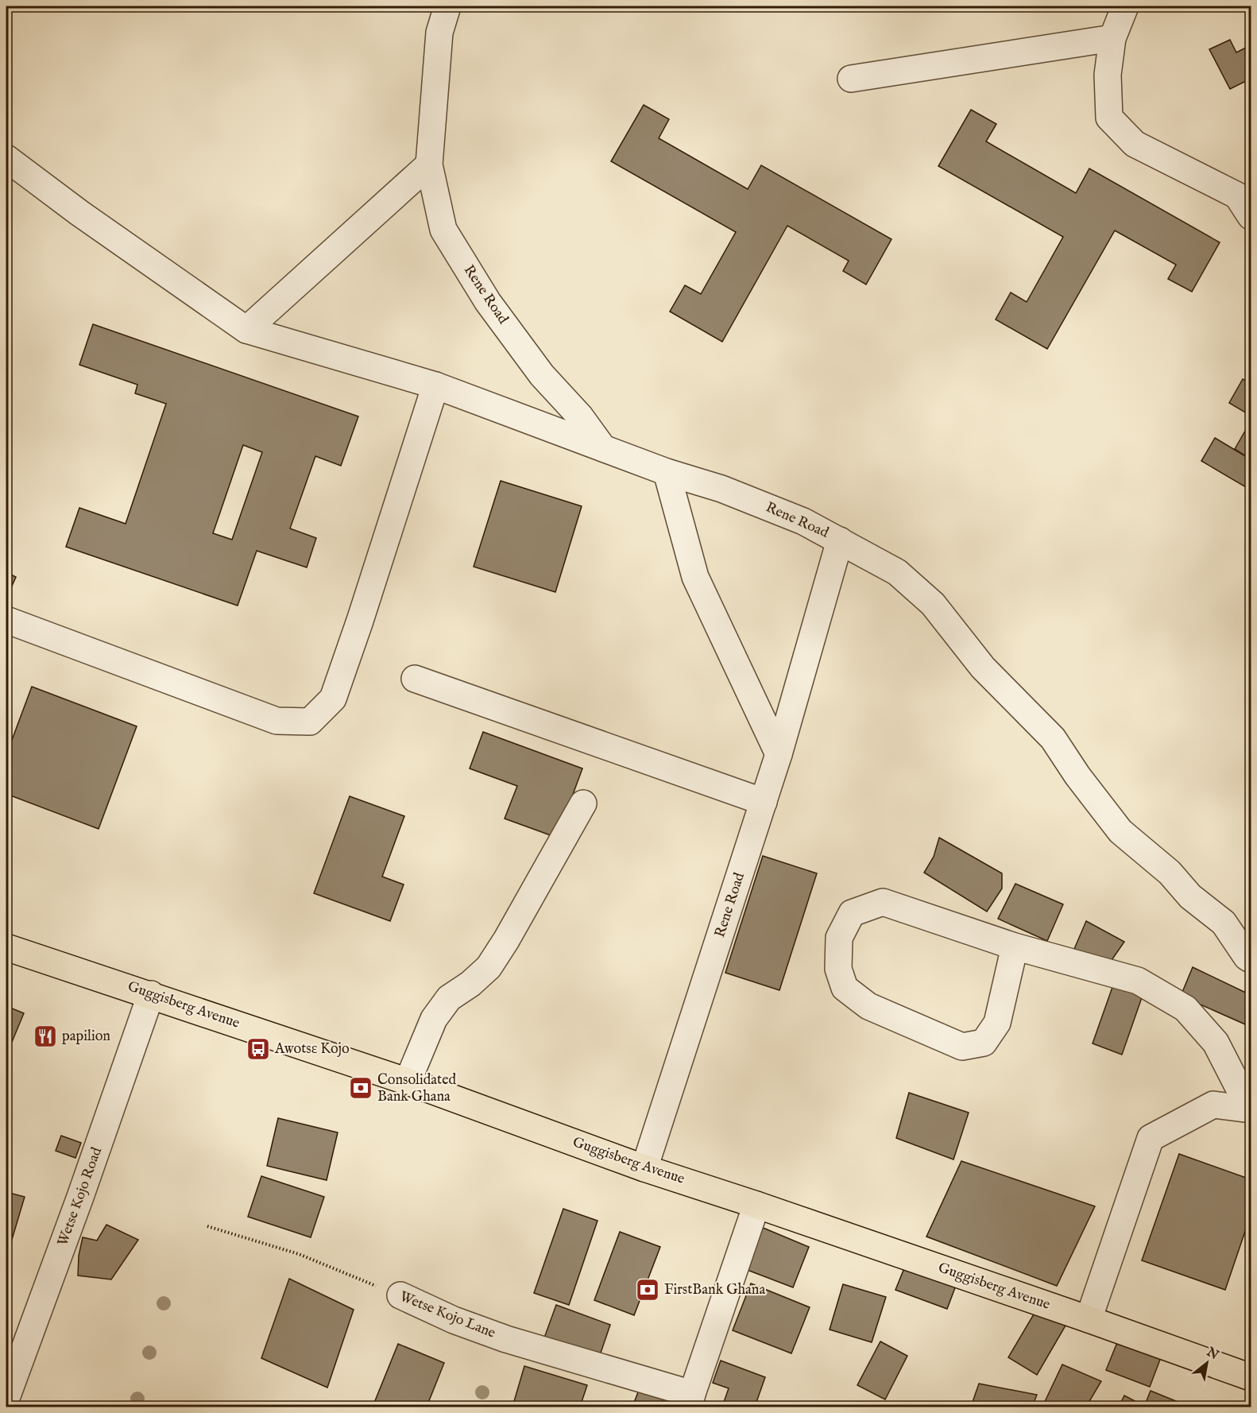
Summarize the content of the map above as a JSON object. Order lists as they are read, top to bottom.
{
  "streets": {
    "main road": ["Guggisberg Avenue"],
    "street": ["Rene Road", "Wetse Kojo Road", "Wetse Kojo Lane"]
  },
  "crossings": [
    ["Rene Road", "Guggisberg Avenue"],
    ["Guggisberg Avenue", "Wetse Kojo Road"]
  ],
  "places": {
    "restaurant": ["papilion"],
    "bus stop": ["Awotsɛ Kojo"],
    "bank": ["Consolidated Bank Ghana", "FirstBank Ghana"]
  },
  "north": "top right"
}
